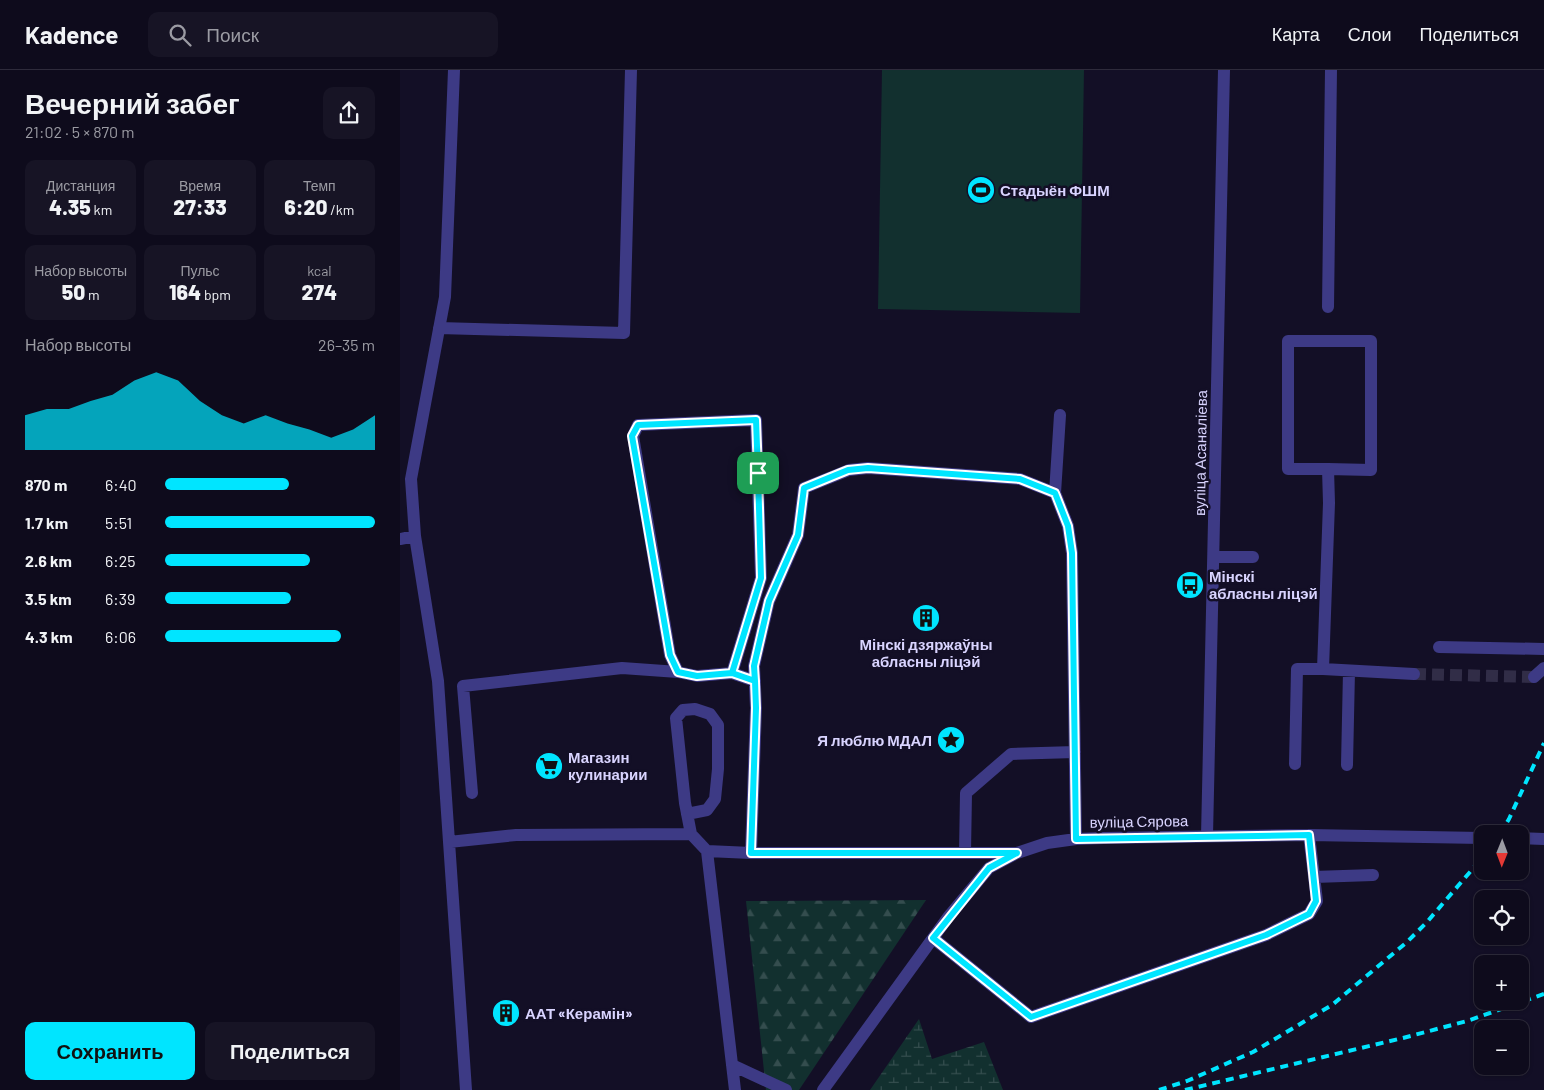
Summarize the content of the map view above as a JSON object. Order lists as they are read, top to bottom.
{
  "streets": {
    "street": ["вуліца Асаналіева", "вуліца Сярова"]
  },
  "crossings": [
    ["вуліца Асаналіева", "вуліца Сярова"]
  ],
  "places": {
    "sports": ["Стадыён ФШМ"],
    "bus stop": ["Мінскі абласны ліцэй"],
    "building": ["Мінскі дзяржаўны абласны ліцэй", "ААТ «Керамін»"],
    "place": ["Я люблю МДАЛ"],
    "supermarket": ["Магазин кулинарии"]
  },
  "north": "bottom",
  "page": {
    "header": "Kadence",
    "search": "Поиск",
    "nav": ["Карта", "Слои", "Поделиться"],
    "heading": ["Вечерний забег", "21:02 · 5 × 870 m"],
    "stats": [
      ["Дистанция", "4.35 km"],
      ["Время", "27:33"],
      ["Темп", "6:20 /km"],
      ["Набор высоты", "50 m"],
      ["Пульс", "164 bpm"],
      ["kcal", "274"]
    ],
    "chart": ["Набор высоты", "26–35 m"],
    "list": [
      {
        "name": "870 m",
        "note": "6:40"
      },
      {
        "name": "1.7 km",
        "note": "5:51"
      },
      {
        "name": "2.6 km",
        "note": "6:25"
      },
      {
        "name": "3.5 km",
        "note": "6:39"
      },
      {
        "name": "4.3 km",
        "note": "6:06"
      }
    ],
    "map_buttons": ["+", "−"],
    "buttons": ["Сохранить", "Поделиться"]
  }
}
